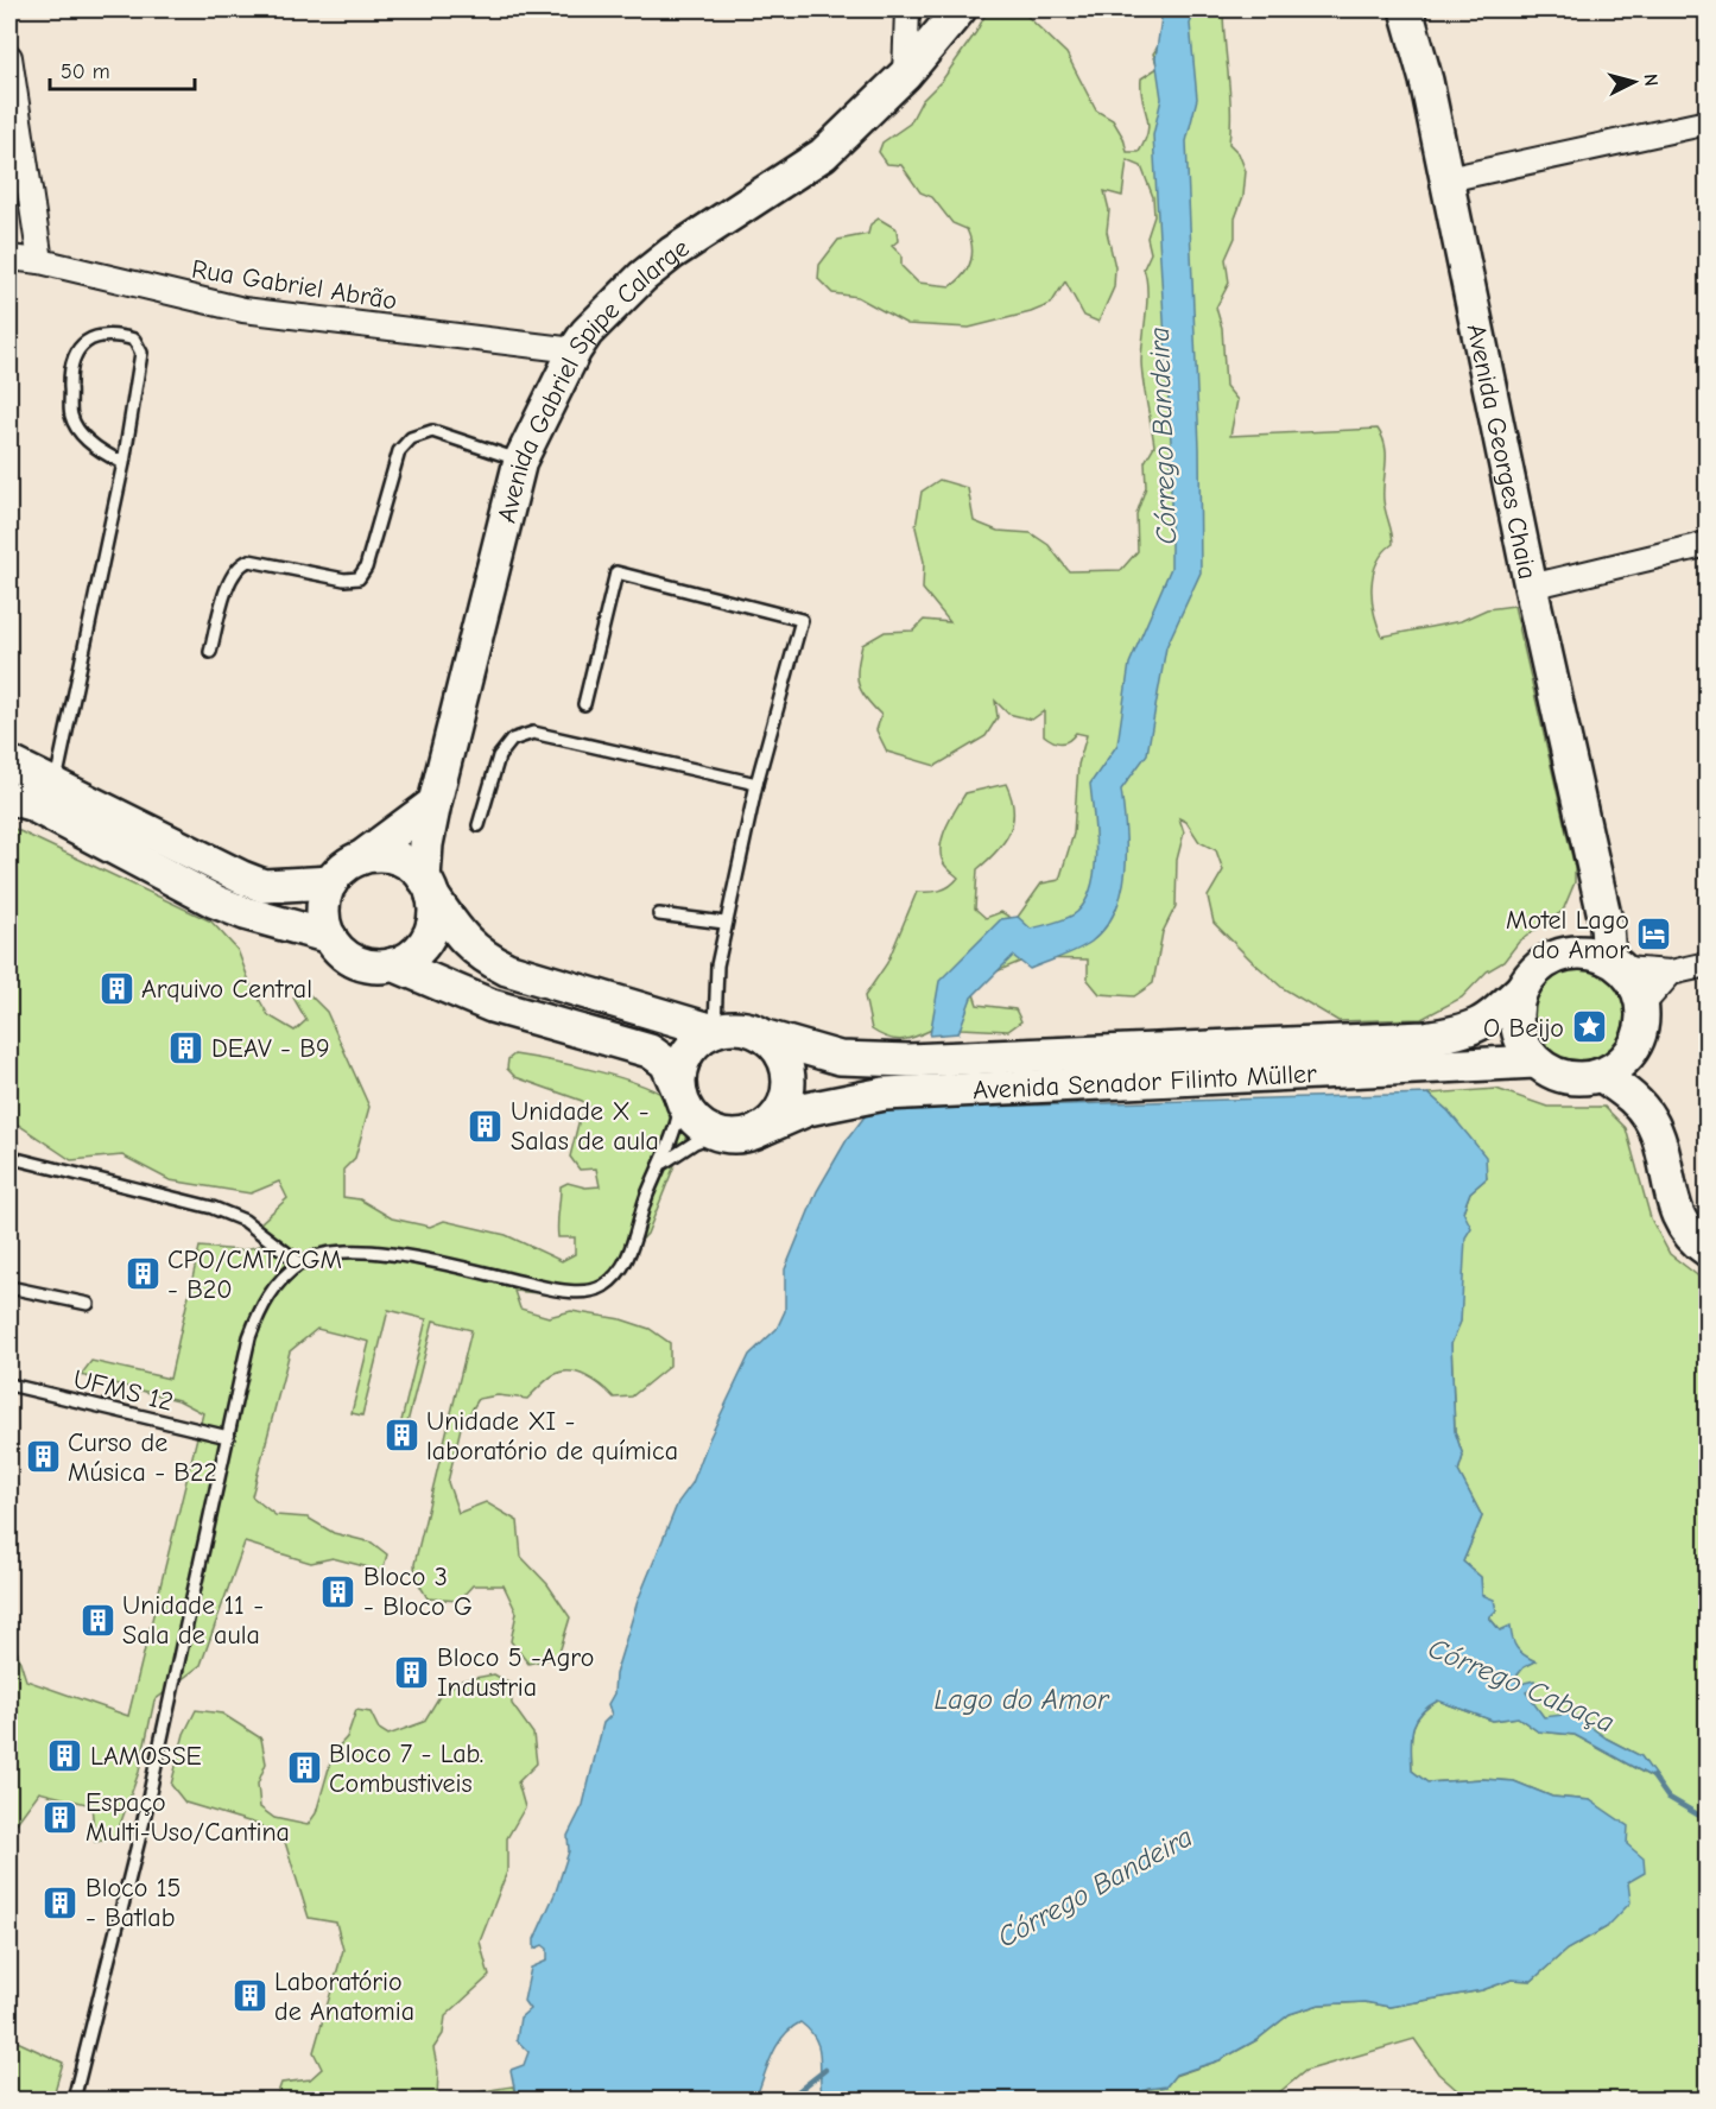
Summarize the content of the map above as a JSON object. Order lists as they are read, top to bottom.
{
  "streets": {
    "main road": ["Avenida Gabriel Spipe Calarge", "Avenida Georges Chaia", "Avenida Senador Filinto Müller"],
    "street": ["Rua Gabriel Abrão"],
    "lane": ["UFMS 12"]
  },
  "crossings": [
    ["Rua Gabriel Abrão", "Avenida Gabriel Spipe Calarge"],
    ["Avenida Georges Chaia", "Avenida Senador Filinto Müller"]
  ],
  "water": ["Córrego Bandeira", "Córrego Cabaça", "Lago do Amor"],
  "places": {
    "hotel": ["Motel Lago do Amor"],
    "building": [
      "Arquivo Central",
      "DEAV - B9",
      "Unidade X - Salas de aula",
      "CPO/CMT/CGM - B20",
      "Unidade XI - laboratório de química",
      "Curso de Música - B22",
      "Bloco 3 - Bloco G",
      "Unidade 11 - Sala de aula",
      "Bloco 5 -Agro Industria",
      "LAMOSSE",
      "Bloco 7 - Lab. Combustiveis",
      "Espaço Multi-Uso/Cantina",
      "Bloco 15 - Batlab",
      "Laboratório de Anatomia"
    ],
    "place": ["O Beijo"]
  },
  "scale_bar": "50 m",
  "north": "right"
}
